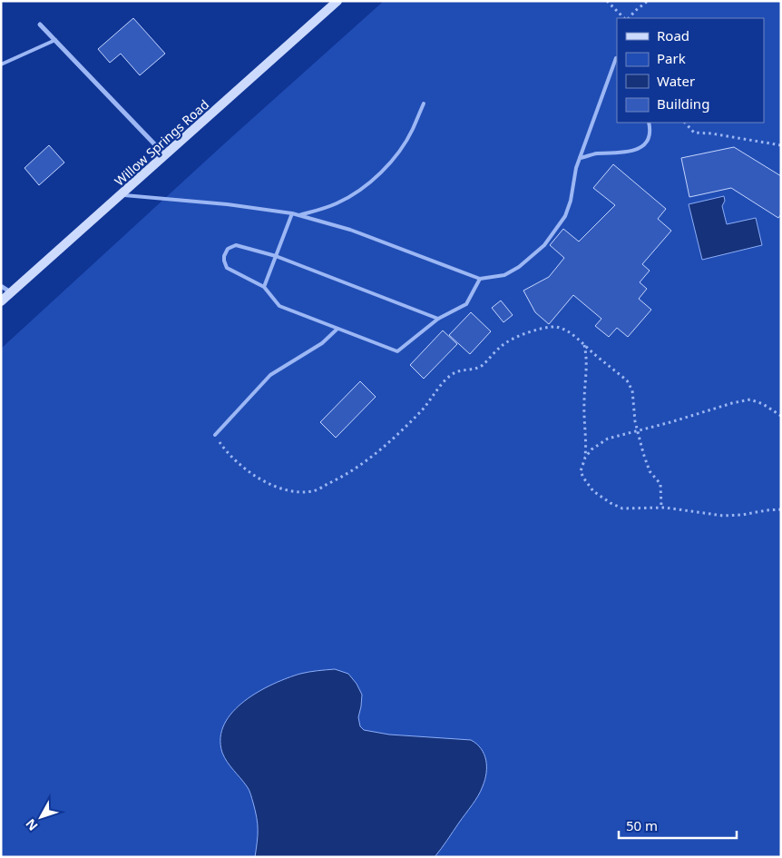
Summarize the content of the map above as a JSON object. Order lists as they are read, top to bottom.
{
  "streets": {
    "main road": ["Willow Springs Road"]
  },
  "legend": [
    "Road",
    "Park",
    "Water",
    "Building"
  ],
  "scale_bar": "50 m",
  "north": "bottom left"
}
